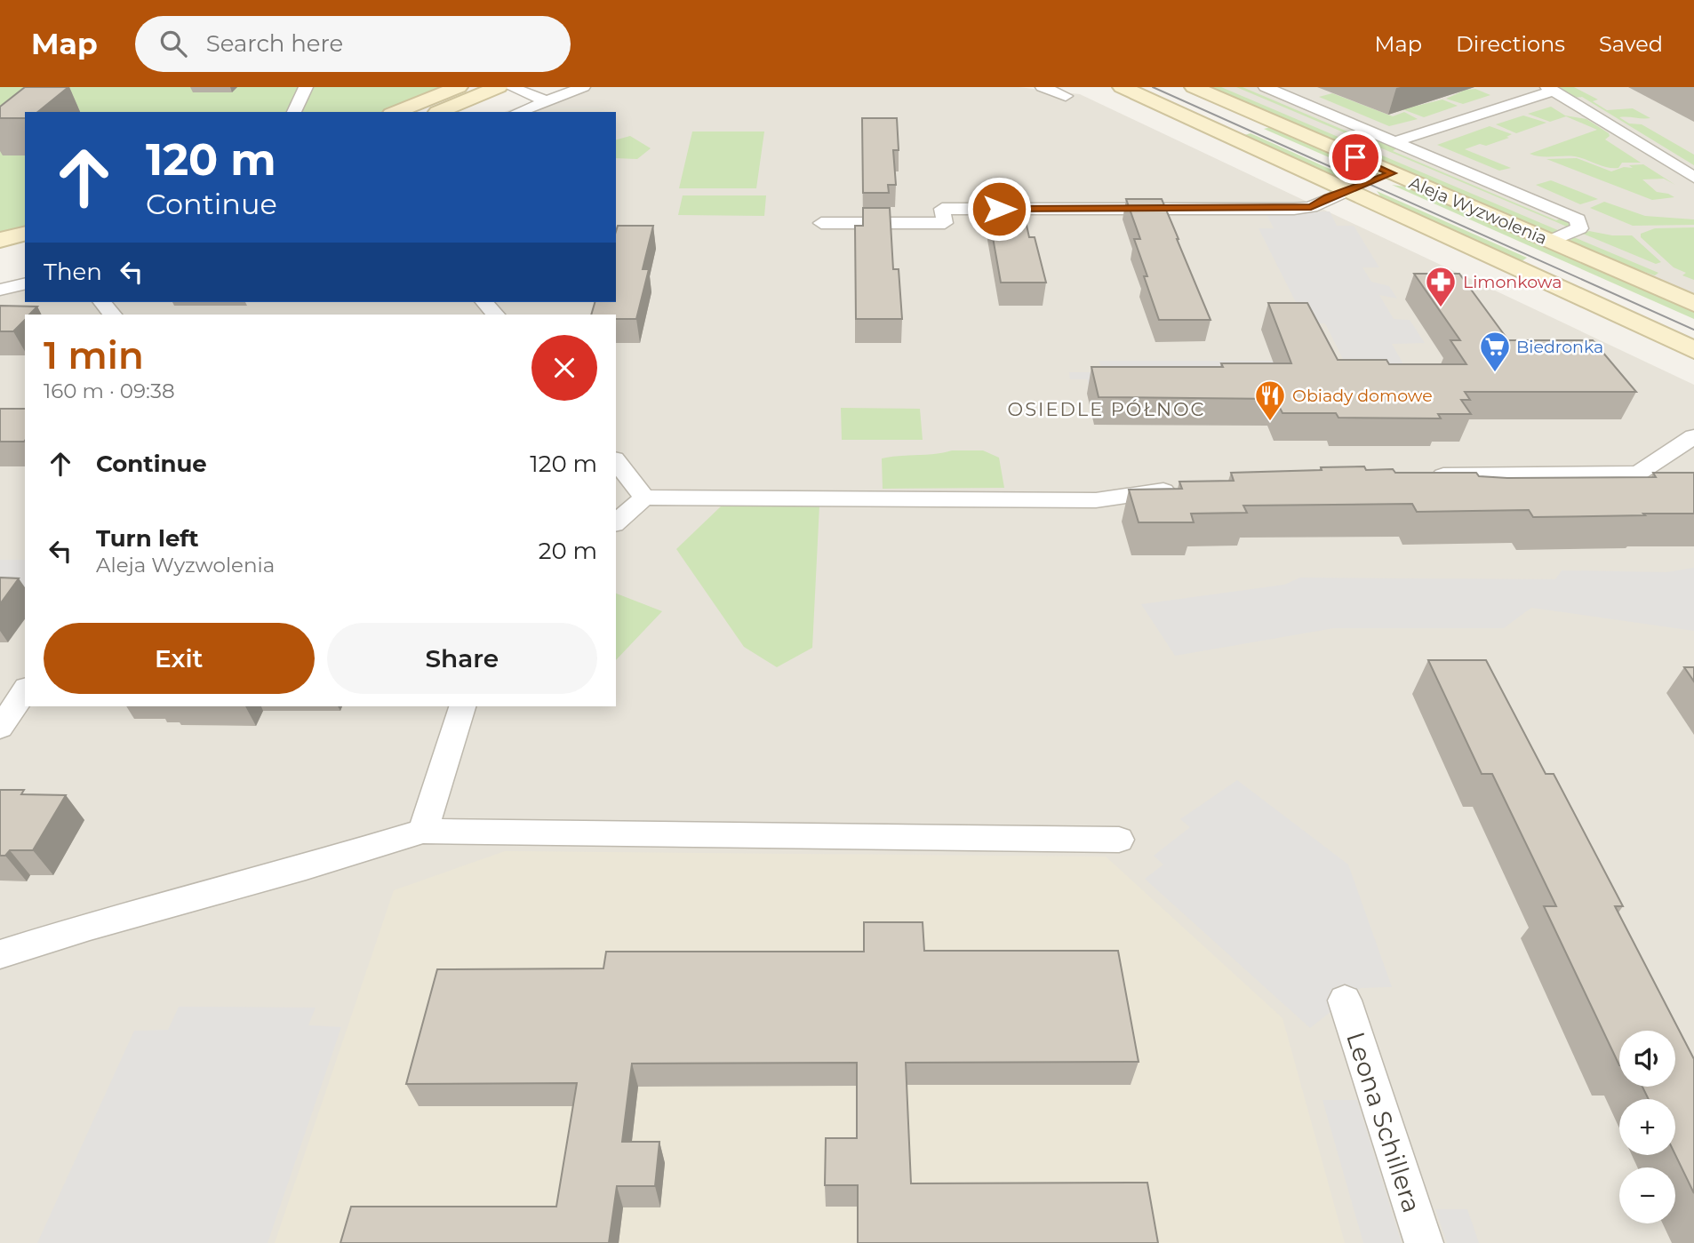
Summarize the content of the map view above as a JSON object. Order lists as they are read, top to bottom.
{
  "streets": {
    "main road": ["Aleja Wyzwolenia"],
    "street": ["Leona Schillera"]
  },
  "districts": ["OSIEDLE PÓŁNOC"],
  "places": {
    "pharmacy": ["Limonkowa"],
    "supermarket": ["Biedronka"],
    "restaurant": ["Obiady domowe"]
  },
  "page": {
    "header": "Map",
    "search": "Search here",
    "nav": ["Map", "Directions", "Saved"],
    "turn": ["120 m", "Continue"],
    "then": "Then",
    "heading": ["1 min", "160 m · 09:38"],
    "list": [
      {
        "name": "Continue",
        "value": "120 m"
      },
      {
        "name": "Turn left",
        "note": "Aleja Wyzwolenia",
        "value": "20 m"
      }
    ],
    "buttons": ["Exit", "Share"],
    "map_buttons": ["+", "−"]
  }
}
